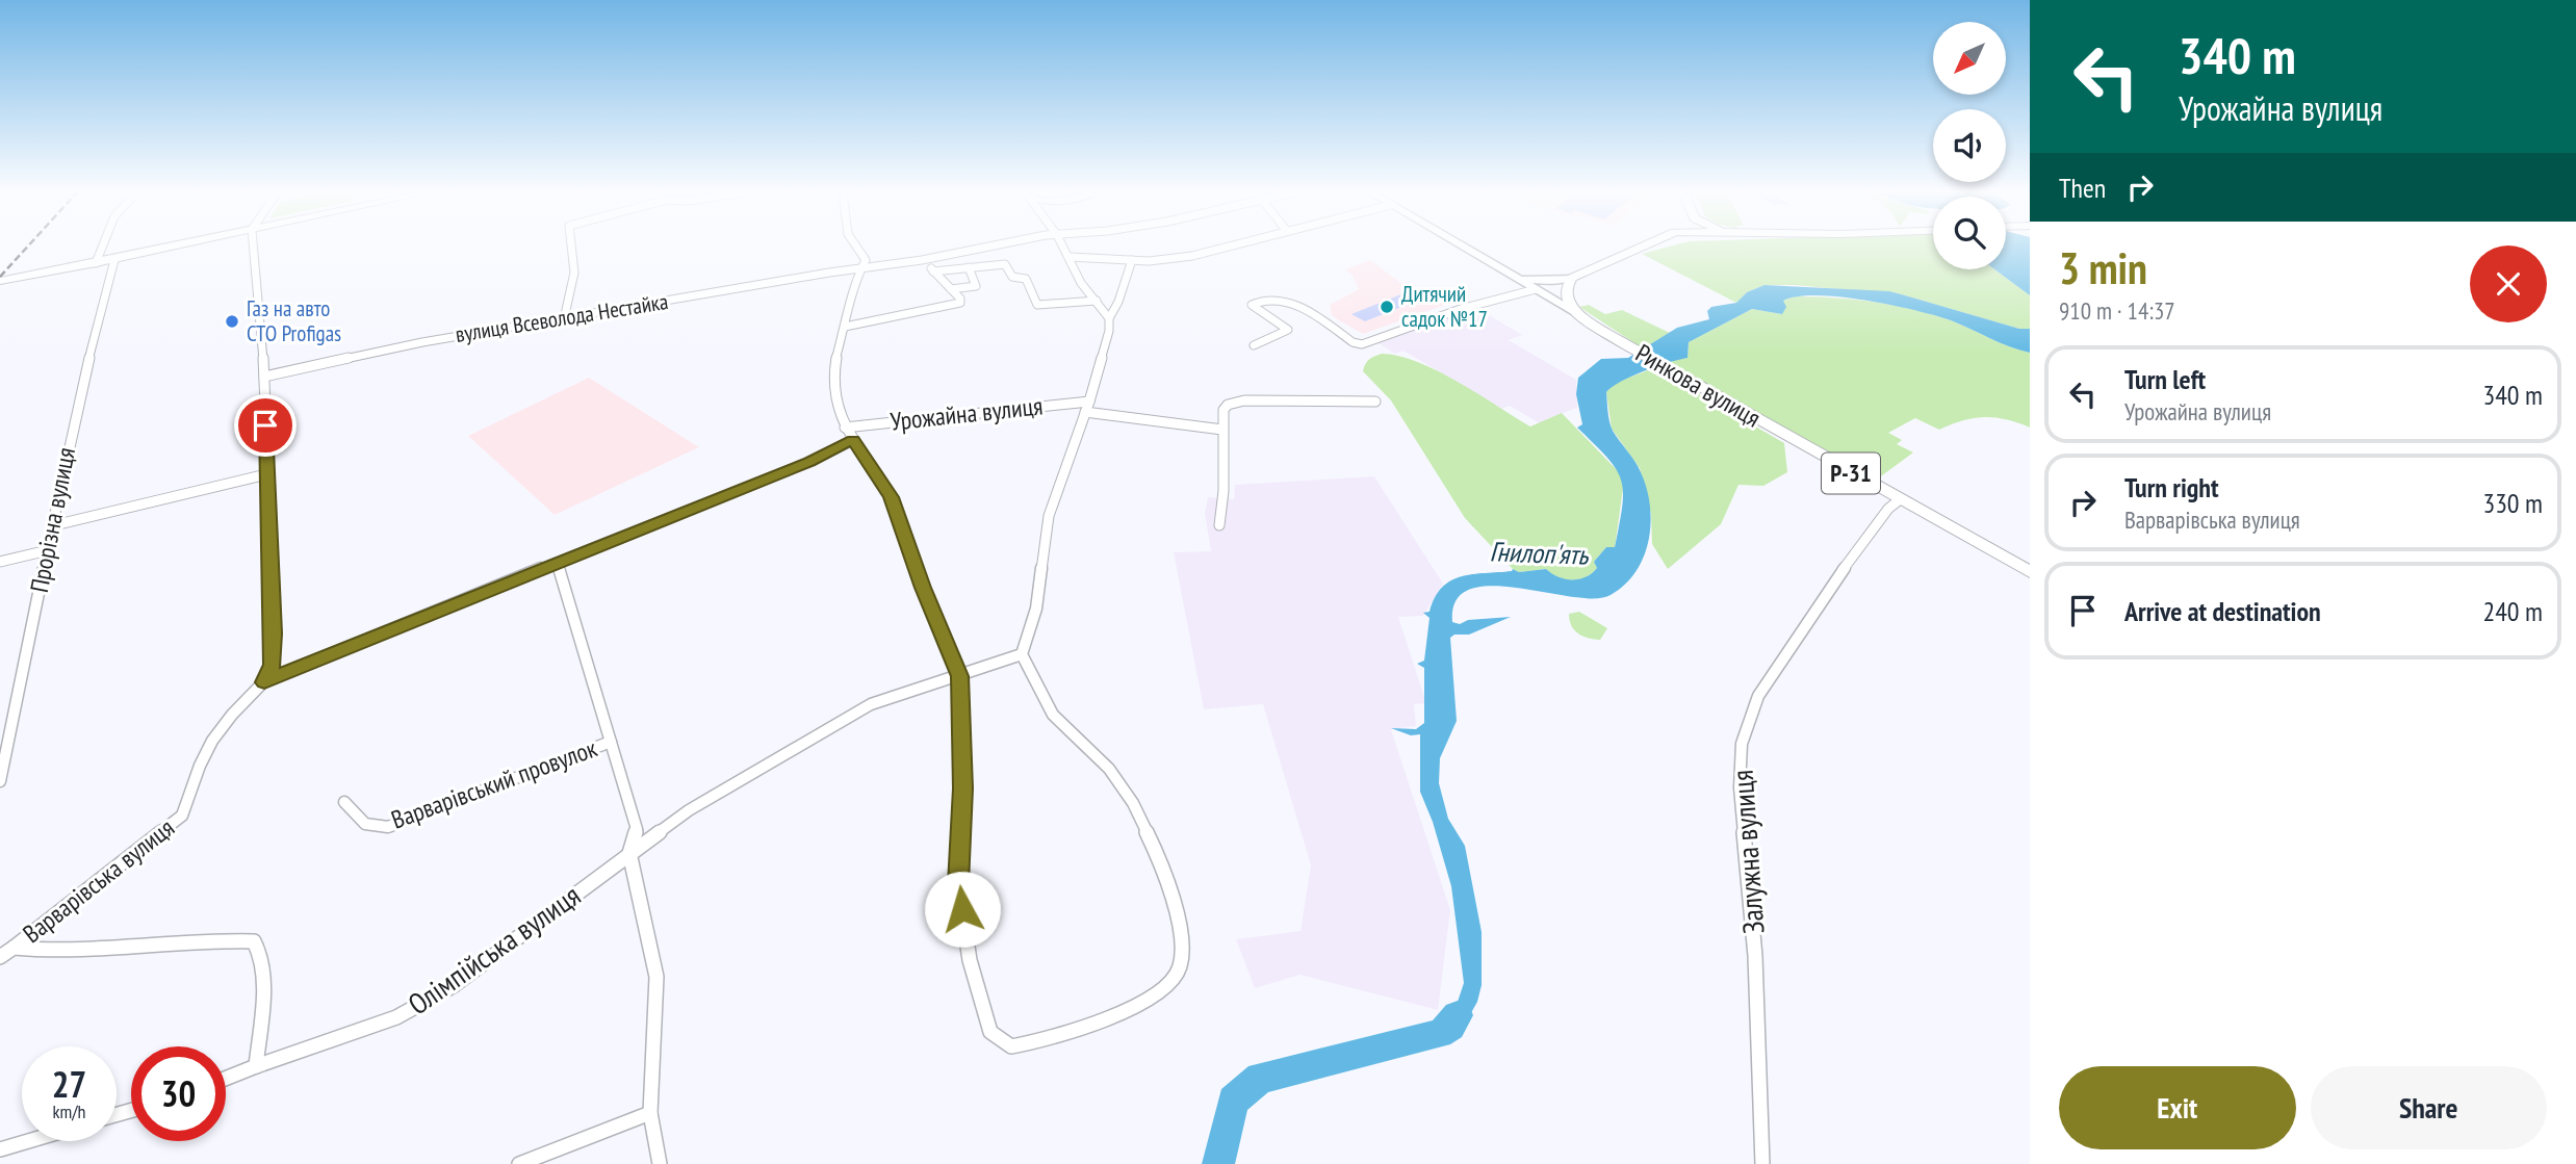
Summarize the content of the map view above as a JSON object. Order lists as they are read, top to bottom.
{
  "streets": {
    "main road": ["Ринкова вулиця", "Р-31"],
    "street": [
      "вулиця Всеволода Нестайка",
      "Урожайна вулиця",
      "Прорізна вулиця",
      "Варварівський провулок",
      "Залужна вулиця",
      "Варварівська вулиця",
      "Олімпійська вулиця"
    ]
  },
  "crossings": [
    ["Ринкова вулиця", "Залужна вулиця"]
  ],
  "water": ["Гнилоп'ять"],
  "places": ["Дитячий садок №17", "Газ на авто СТО Profigas"],
  "north": "bottom left",
  "page": {
    "turn": ["340 m", "Урожайна вулиця"],
    "then": "Then",
    "heading": ["3 min", "910 m · 14:37"],
    "list": [
      {
        "name": "Turn left",
        "note": "Урожайна вулиця",
        "value": "340 m"
      },
      {
        "name": "Turn right",
        "note": "Варварівська вулиця",
        "value": "330 m"
      },
      {
        "name": "Arrive at destination",
        "value": "240 m"
      }
    ],
    "speed": "27 km/h",
    "limit": "30",
    "buttons": ["Exit", "Share"]
  }
}
